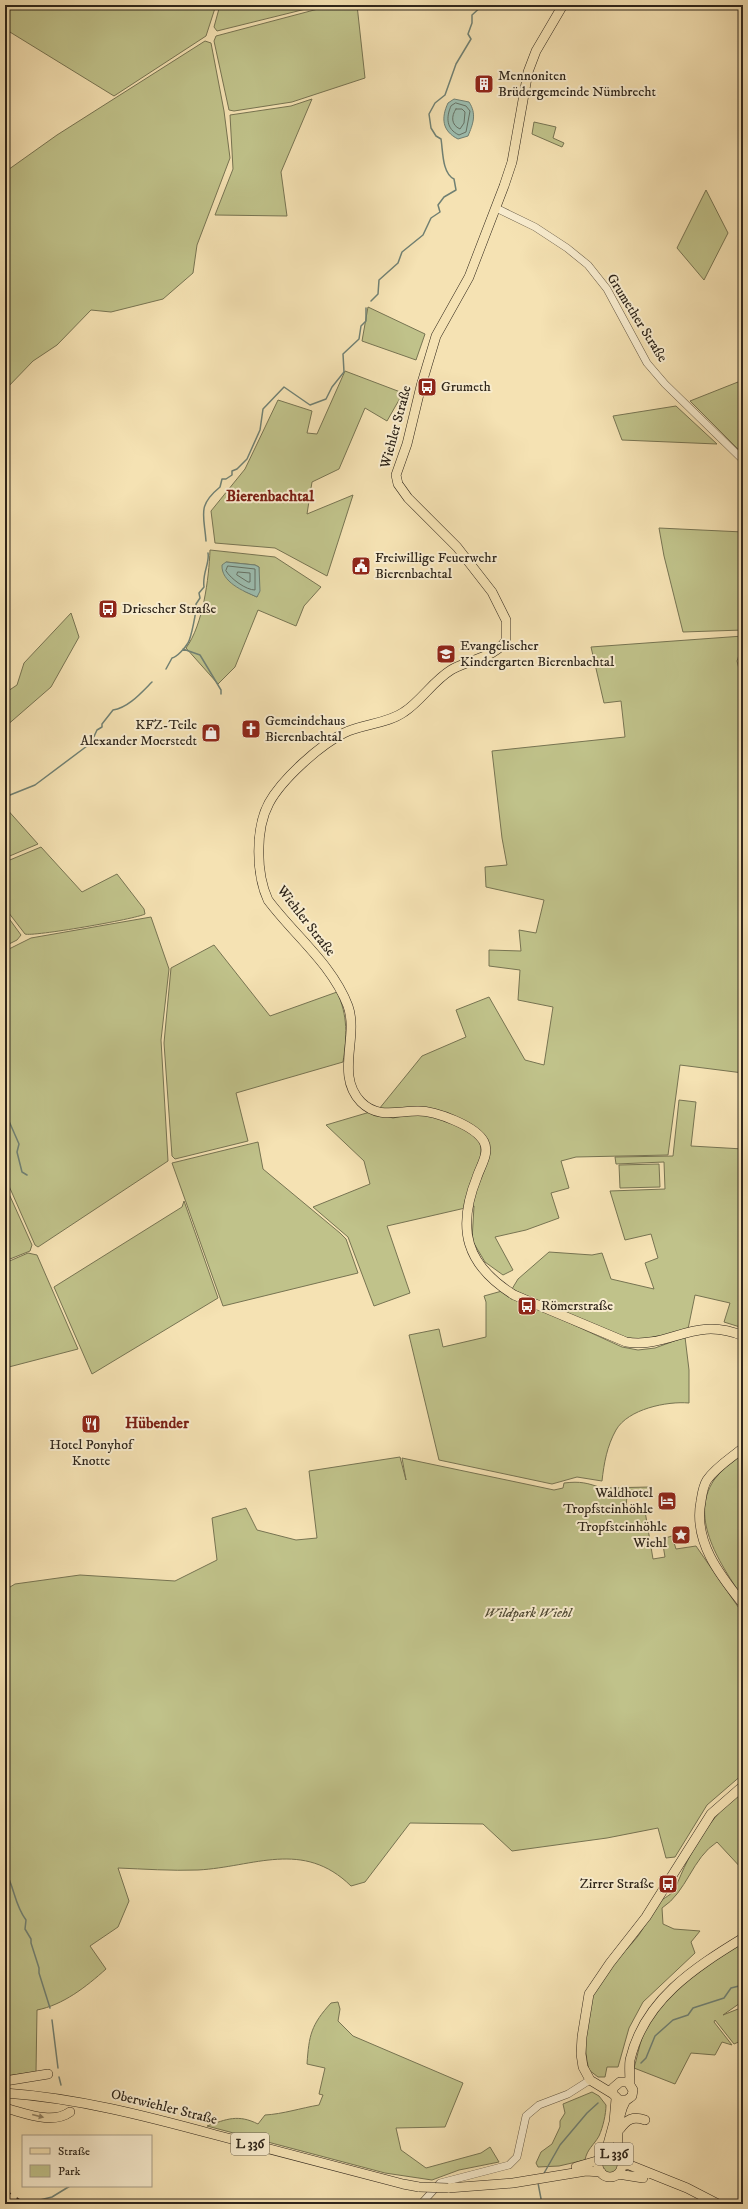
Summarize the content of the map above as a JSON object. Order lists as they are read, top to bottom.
{
  "streets": {
    "main road": ["Wiehler Straße", "Oberwiehler Straße", "L 336"],
    "street": ["Grumether Straße"]
  },
  "crossings": [
    ["Grumether Straße", "Wiehler Straße"],
    ["Oberwiehler Straße", "L 336"]
  ],
  "districts": ["Bierenbachtal", "Hübender"],
  "parks": ["Wildpark Wiehl"],
  "places": {
    "building": ["Mennoniten Brüdergemeinde Nümbrecht"],
    "bus stop": [
      "Grumeth",
      "Driescher Straße",
      "Römerstraße",
      "Zirrer Straße"
    ],
    "public building": ["Freiwillige Feuerwehr Bierenbachtal"],
    "school or university": ["Evangelischer Kindergarten Bierenbachtal"],
    "church": ["Gemeindehaus Bierenbachtal"],
    "shop": ["KFZ-Teile Alexander Moerstedt"],
    "restaurant": ["Hotel Ponyhof Knotte"],
    "hotel": ["Waldhotel Tropfsteinhöhle"],
    "place": ["Tropfsteinhöhle Wiehl"]
  },
  "legend": ["Straße", "Park"]
}
